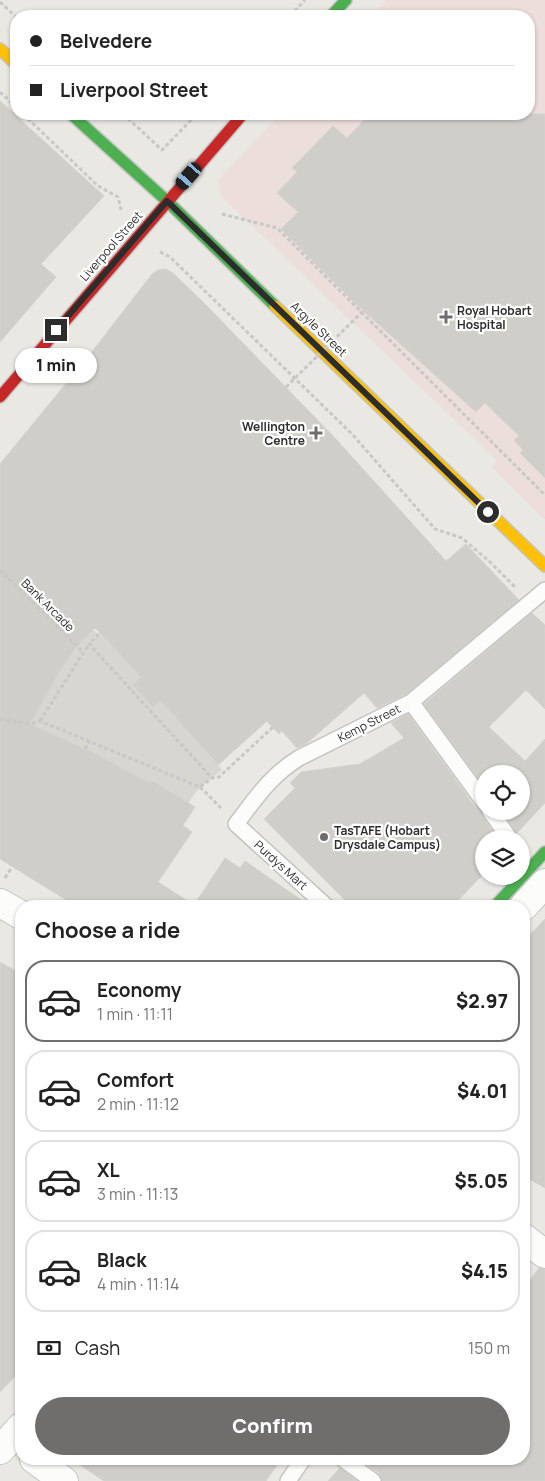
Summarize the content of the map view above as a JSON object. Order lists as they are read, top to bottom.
{
  "streets": {
    "main road": ["Liverpool Street", "Argyle Street"],
    "lane": ["Kemp Street", "Purdys Mart"],
    "path": ["Bank Arcade"]
  },
  "crossings": [
    ["Liverpool Street", "Argyle Street"],
    ["Kemp Street", "Purdys Mart"]
  ],
  "places": {
    "health": ["Royal Hobart Hospital", "Wellington Centre"],
    "other": ["TasTAFE (Hobart Drysdale Campus)"]
  },
  "page": {
    "banner": ["Belvedere", "Liverpool Street"],
    "bubble": "1 min",
    "heading": "Choose a ride",
    "list": [
      {
        "name": "Economy",
        "note": "1 min · 11:11",
        "value": "$2.97"
      },
      {
        "name": "Comfort",
        "note": "2 min · 11:12",
        "value": "$4.01"
      },
      {
        "name": "XL",
        "note": "3 min · 11:13",
        "value": "$5.05"
      },
      {
        "name": "Black",
        "note": "4 min · 11:14",
        "value": "$4.15"
      }
    ],
    "pay": ["Cash", "150 m"],
    "buttons": "Confirm"
  }
}
